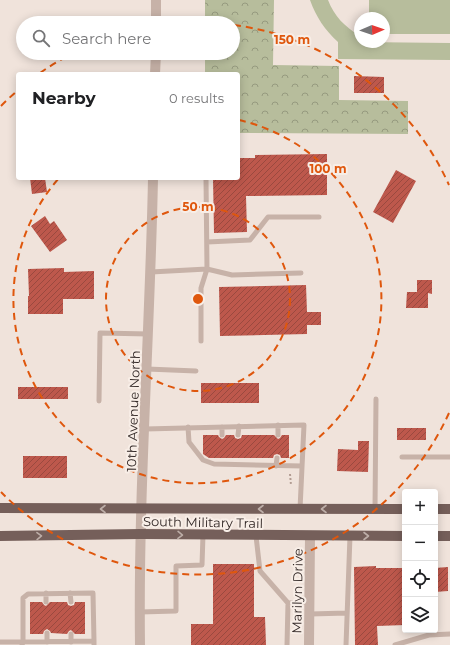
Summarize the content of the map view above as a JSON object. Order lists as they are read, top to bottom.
{
  "streets": {
    "main road": ["South Military Trail"],
    "street": ["10th Avenue North", "Marilyn Drive"]
  },
  "crossings": [
    ["10th Avenue North", "South Military Trail"],
    ["South Military Trail", "Marilyn Drive"]
  ],
  "north": "right",
  "page": {
    "search": "Search here",
    "heading": ["Nearby", "0 results"],
    "map_buttons": ["+", "−"]
  },
  "rings": ["150 m", "100 m", "50 m"]
}
